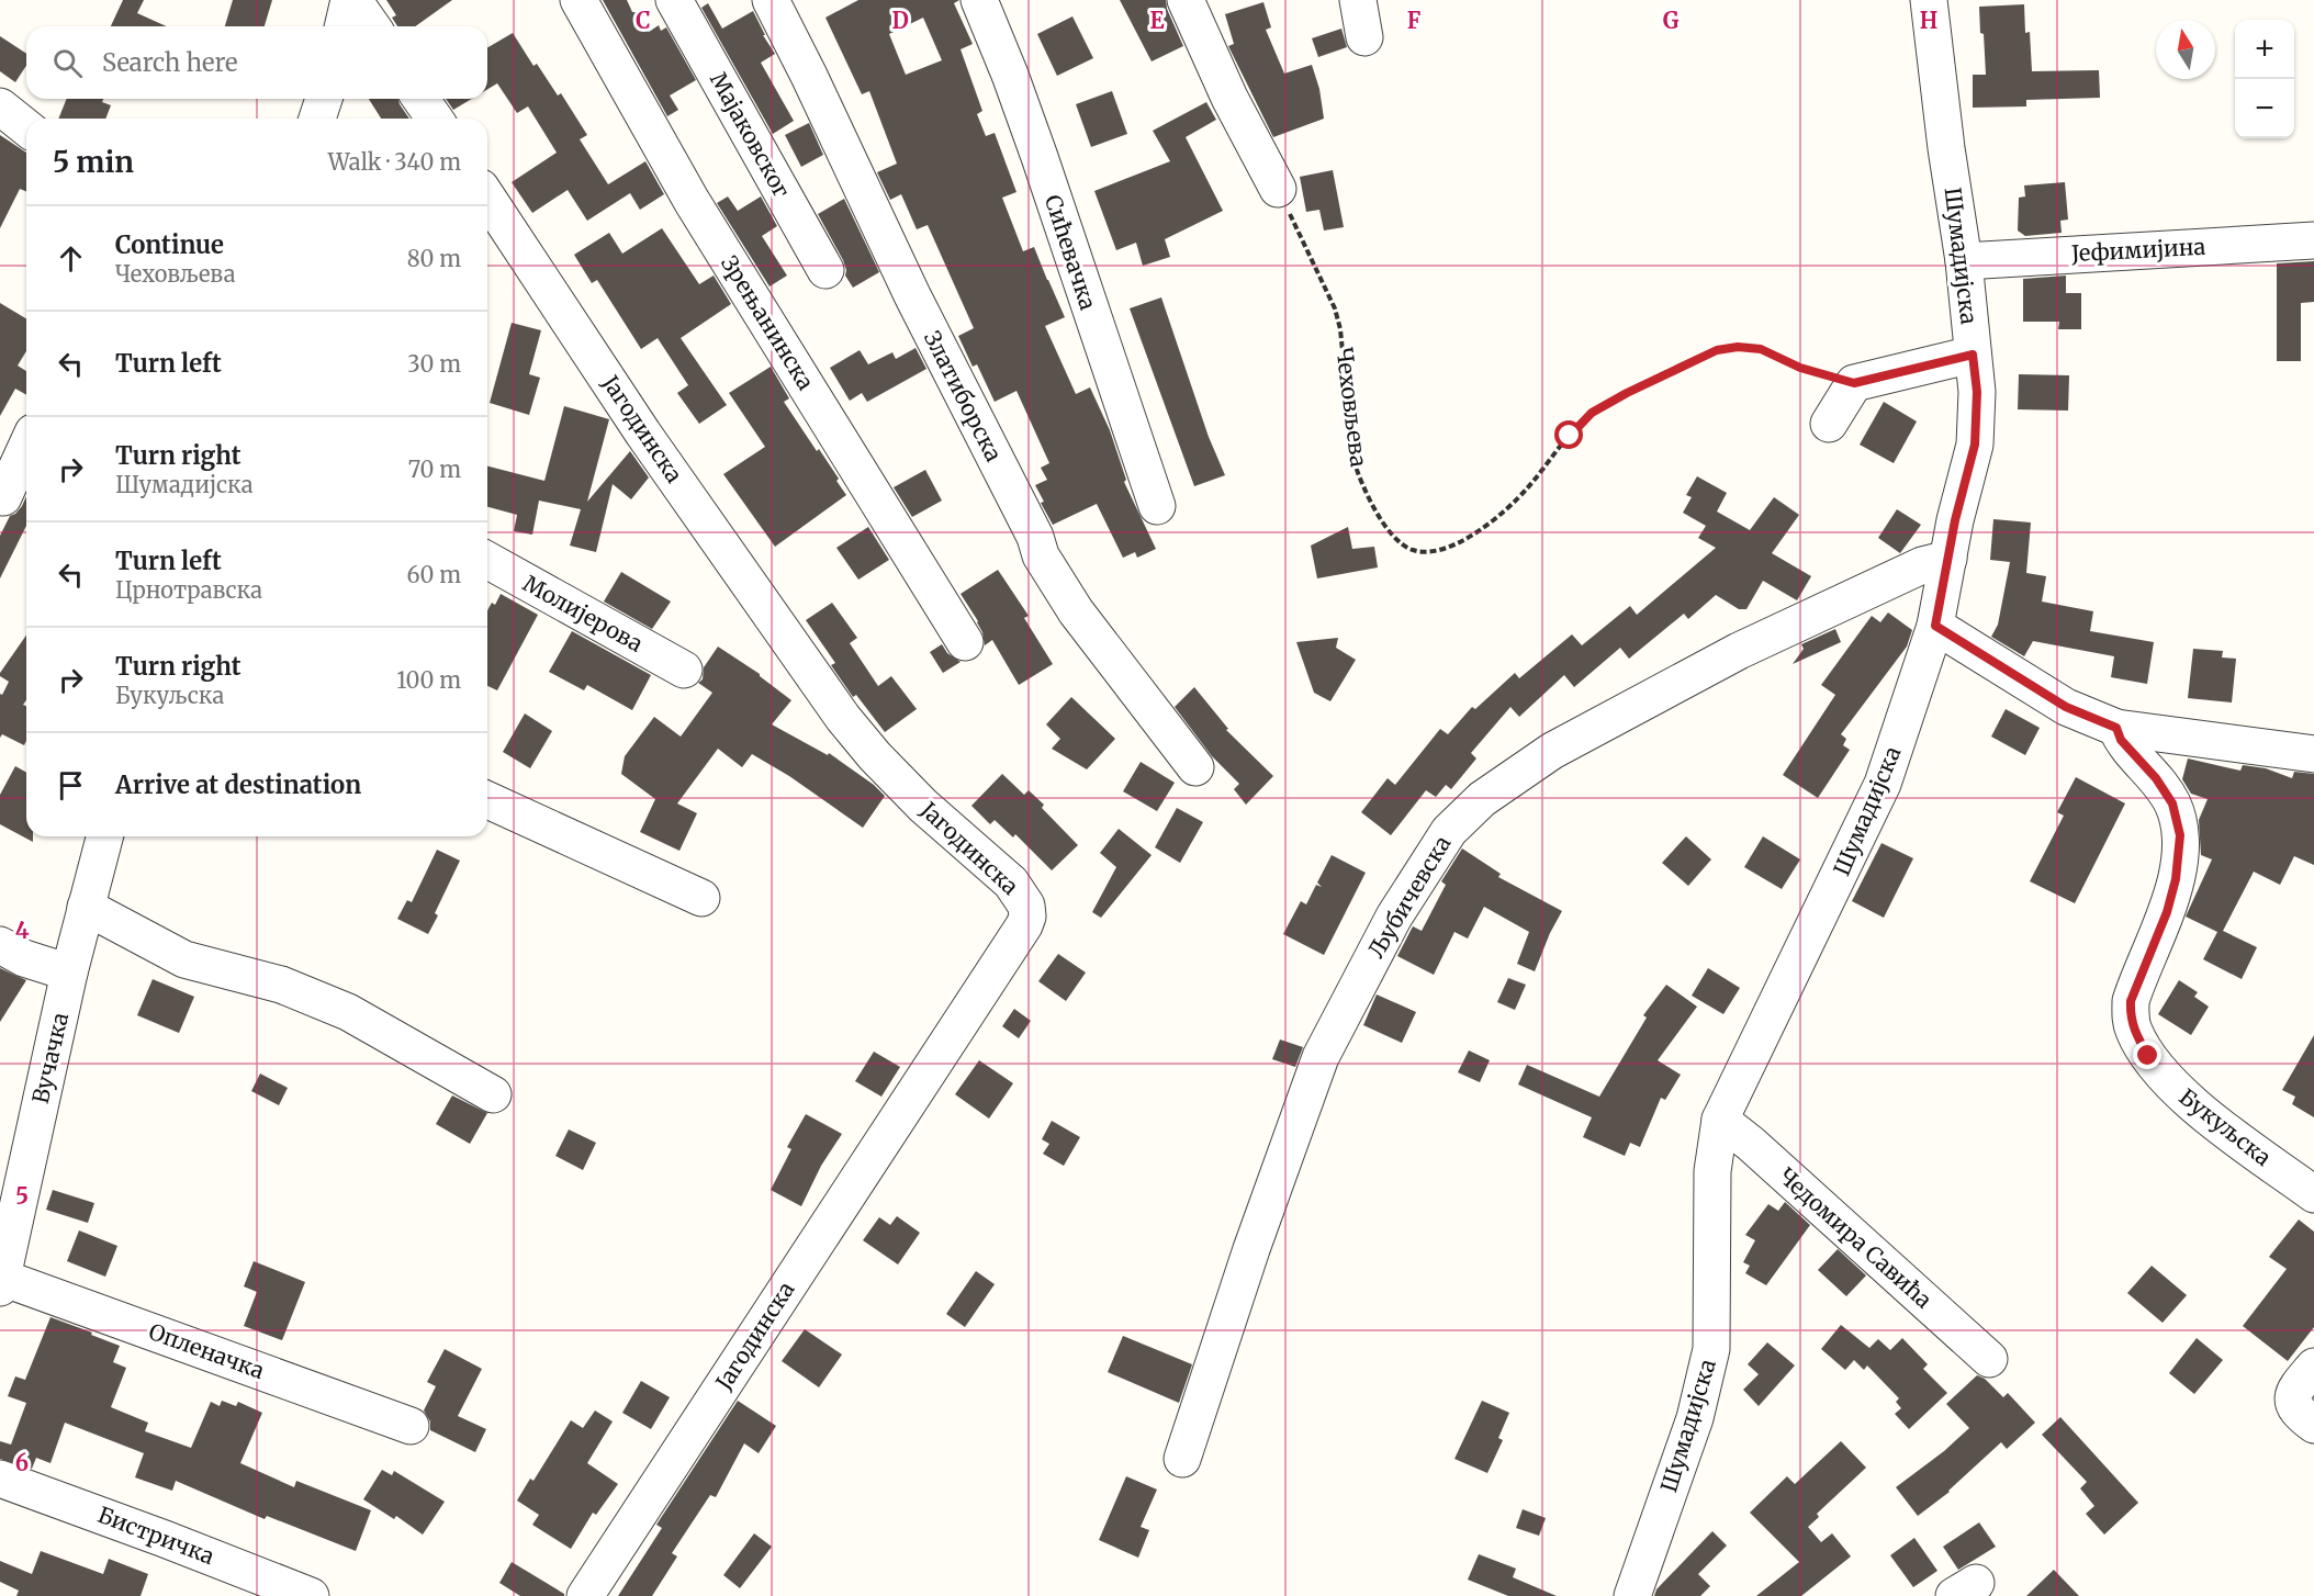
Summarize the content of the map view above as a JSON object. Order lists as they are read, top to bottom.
{
  "streets": {
    "street": [
      "Мајаковског",
      "Јефимијина",
      "Сићевачка",
      "Шумадијска",
      "Зрењанинска",
      "Златиборска",
      "Јагодинска",
      "Молијерова",
      "Љубичевска",
      "Вучачка",
      "Букуљска",
      "Чедомира Савића",
      "Опленачка",
      "Бистричка"
    ],
    "path": ["Чеховљева"]
  },
  "crossings": [
    ["Јефимијина", "Шумадијска"],
    ["Шумадијска", "Љубичевска"],
    ["Шумадијска", "Чедомира Савића"],
    ["Вучачка", "Опленачка"]
  ],
  "north": "top",
  "page": {
    "map_buttons": ["+", "−"],
    "search": "Search here",
    "heading": ["5 min", "Walk · 340 m"],
    "list": [
      ["Continue", "Чеховљева", "80 m"],
      ["Turn left", "30 m"],
      ["Turn right", "Шумадијска", "70 m"],
      ["Turn left", "Црнотравска", "60 m"],
      ["Turn right", "Букуљска", "100 m"],
      "Arrive at destination"
    ]
  },
  "grid": {
    "columns": [
      "C",
      "D",
      "E",
      "F",
      "G",
      "H"
    ],
    "rows": ["4", "5", "6"]
  }
}
